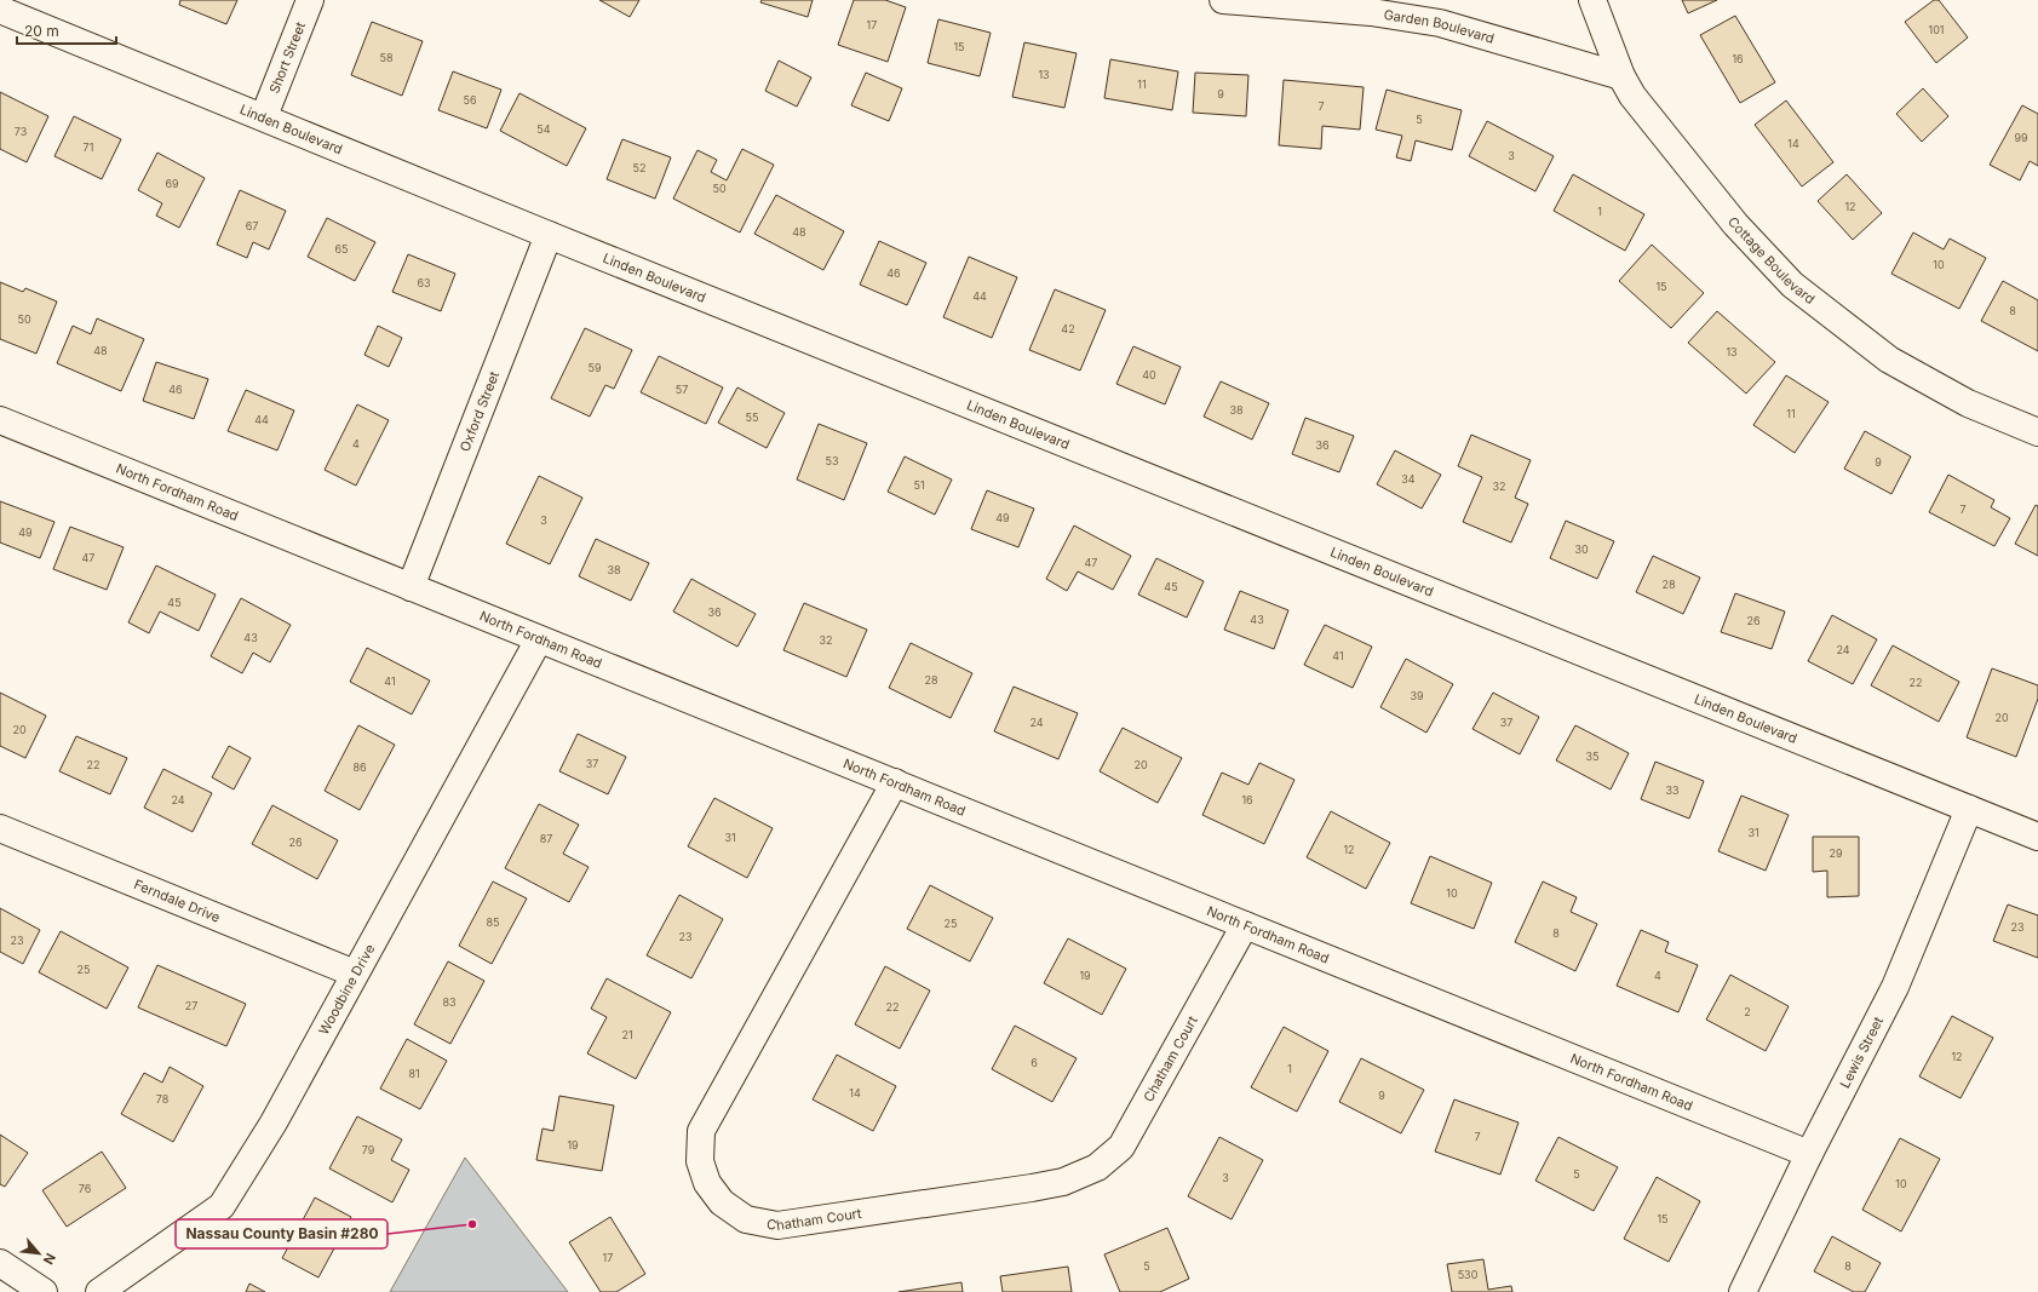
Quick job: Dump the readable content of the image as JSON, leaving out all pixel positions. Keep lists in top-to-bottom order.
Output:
{
  "streets": {
    "street": [
      "Garden Boulevard",
      "Short Street",
      "Linden Boulevard",
      "Cottage Boulevard",
      "Oxford Street",
      "North Fordham Road",
      "Ferndale Drive",
      "Woodbine Drive",
      "Lewis Street",
      "Chatham Court"
    ]
  },
  "crossings": [
    ["Garden Boulevard", "Cottage Boulevard"],
    ["Short Street", "Linden Boulevard"],
    ["Linden Boulevard", "Oxford Street"],
    ["Linden Boulevard", "Lewis Street"],
    ["Oxford Street", "North Fordham Road"],
    ["North Fordham Road", "Woodbine Drive"],
    ["North Fordham Road", "Lewis Street"],
    ["North Fordham Road", "Chatham Court"],
    ["Ferndale Drive", "Woodbine Drive"]
  ],
  "places": ["Nassau County Basin #280"],
  "house_numbers": [
    "17",
    "101",
    "15",
    "58",
    "16",
    "13",
    "11",
    "9",
    "56",
    "7",
    "5",
    "54",
    "73",
    "99",
    "14",
    "71",
    "3",
    "52",
    "69",
    "50",
    "12",
    "1",
    "67",
    "48",
    "65",
    "10",
    "46",
    "63",
    "15",
    "44",
    "8",
    "50",
    "42",
    "48",
    "13",
    "59",
    "40",
    "46",
    "57",
    "38",
    "11",
    "55",
    "44",
    "4",
    "36",
    "53",
    "9",
    "34",
    "51",
    "32",
    "7",
    "49",
    "3",
    "49",
    "30",
    "47",
    "47",
    "38",
    "28",
    "45",
    "45",
    "36",
    "43",
    "26",
    "43",
    "32",
    "24",
    "41",
    "28",
    "41",
    "22",
    "39",
    "20",
    "24",
    "37",
    "20",
    "35",
    "37",
    "22",
    "20",
    "86",
    "33",
    "24",
    "16",
    "31",
    "31",
    "87",
    "26",
    "12",
    "29",
    "10",
    "85",
    "25",
    "23",
    "8",
    "23",
    "23",
    "25",
    "19",
    "4",
    "83",
    "27",
    "22",
    "2",
    "21",
    "12",
    "6",
    "1",
    "81",
    "14",
    "9",
    "78",
    "7",
    "19",
    "79",
    "5",
    "3",
    "10",
    "76",
    "15",
    "17",
    "5",
    "8",
    "530"
  ],
  "scale_bar": "20 m",
  "north": "bottom right"
}
